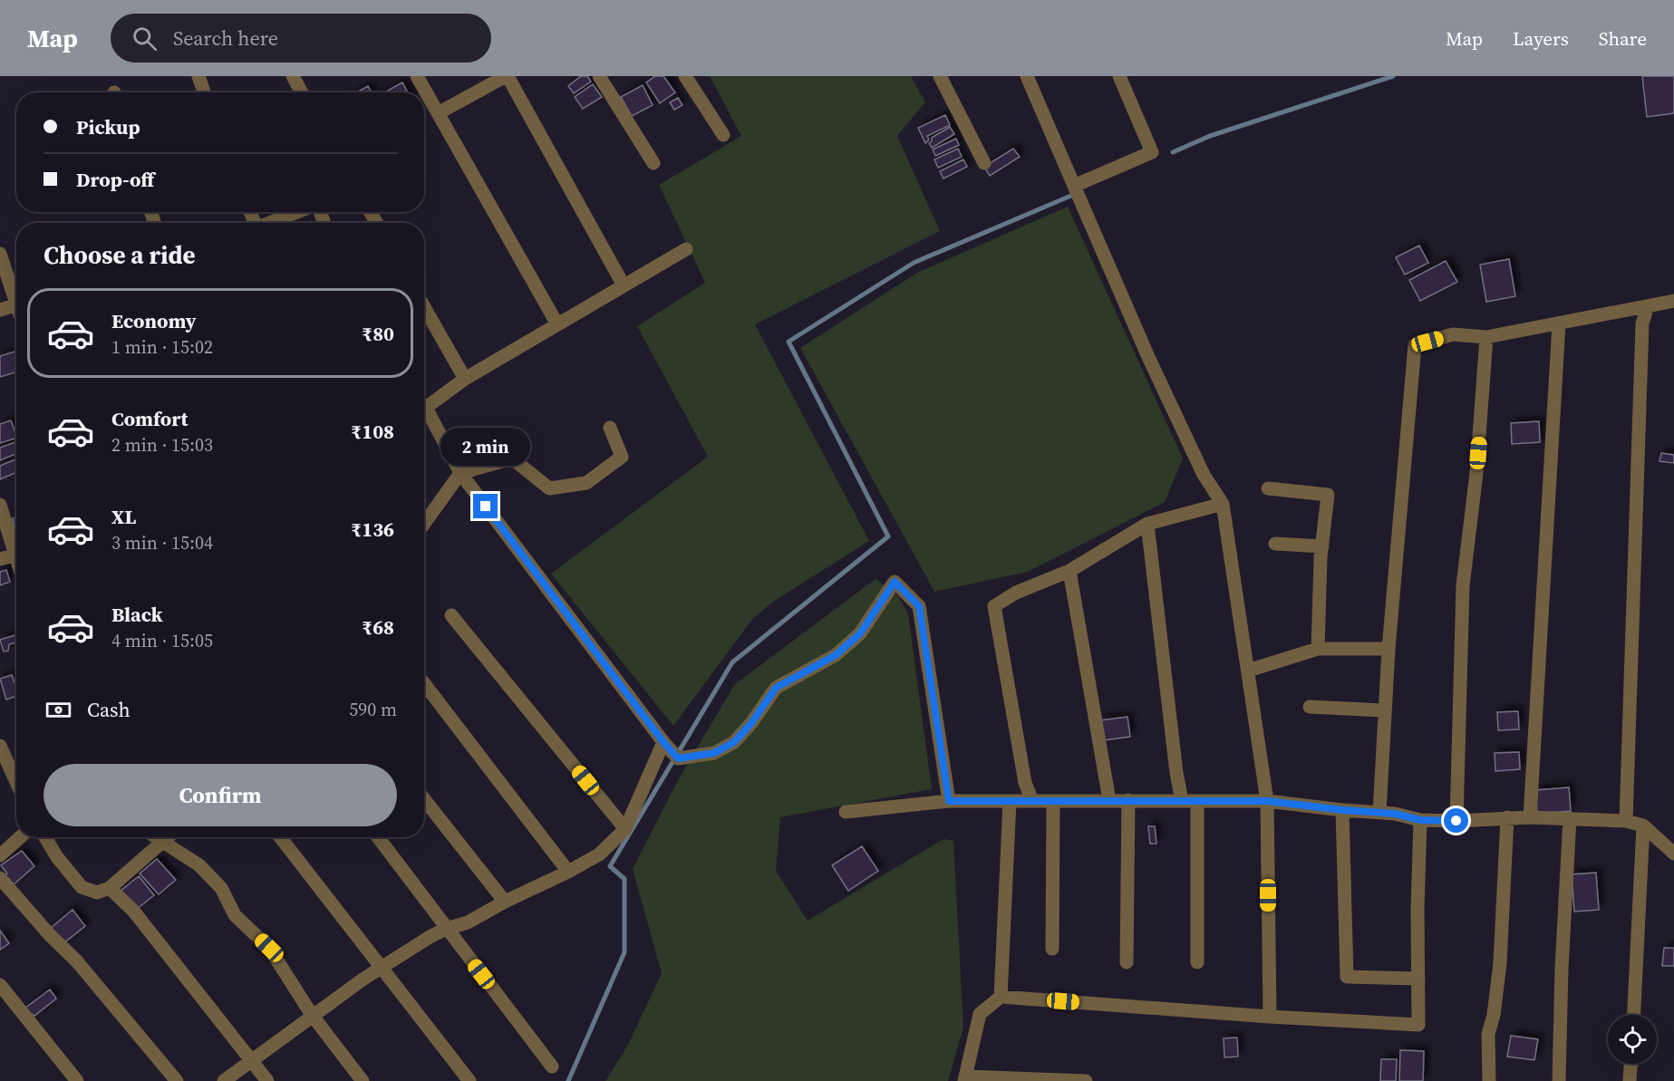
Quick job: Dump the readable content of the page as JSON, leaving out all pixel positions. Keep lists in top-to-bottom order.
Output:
{
  "page": {
    "header": "Map",
    "search": "Search here",
    "nav": ["Map", "Layers", "Share"],
    "banner": ["Pickup", "Drop-off"],
    "heading": "Choose a ride",
    "list": [
      {
        "name": "Economy",
        "note": "1 min · 15:02",
        "value": "₹80"
      },
      {
        "name": "Comfort",
        "note": "2 min · 15:03",
        "value": "₹108"
      },
      {
        "name": "XL",
        "note": "3 min · 15:04",
        "value": "₹136"
      },
      {
        "name": "Black",
        "note": "4 min · 15:05",
        "value": "₹68"
      }
    ],
    "bubble": "2 min",
    "pay": ["Cash", "590 m"],
    "buttons": "Confirm"
  }
}
